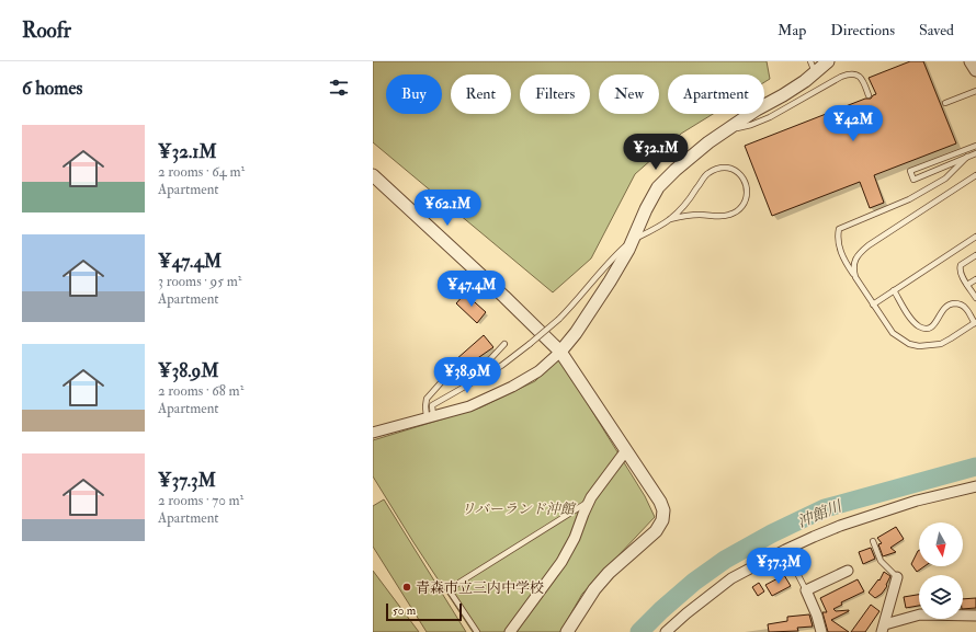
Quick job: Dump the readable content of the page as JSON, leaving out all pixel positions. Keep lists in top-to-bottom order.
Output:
{
  "water": ["沖館川"],
  "parks": ["リバーランド沖館"],
  "places": ["青森市立三内中学校"],
  "scale_bar": "50 m",
  "north": "bottom",
  "page": {
    "header": "Roofr",
    "nav": ["Map", "Directions", "Saved"],
    "heading": "6 homes",
    "chip": [
      "Buy",
      "Rent",
      "Filters",
      "New",
      "Apartment"
    ],
    "price": [
      "¥42M",
      "¥32.1M",
      "¥62.1M",
      "¥47.4M",
      "¥38.9M",
      "¥37.3M"
    ],
    "list": [
      {
        "name": "¥32.1M",
        "note": "2 rooms · 64 m² · Apartment"
      },
      {
        "name": "¥47.4M",
        "note": "3 rooms · 95 m² · Apartment"
      },
      {
        "name": "¥38.9M",
        "note": "2 rooms · 68 m² · Apartment"
      },
      {
        "name": "¥37.3M",
        "note": "2 rooms · 70 m² · Apartment"
      }
    ],
    "scale": "50 m"
  }
}
